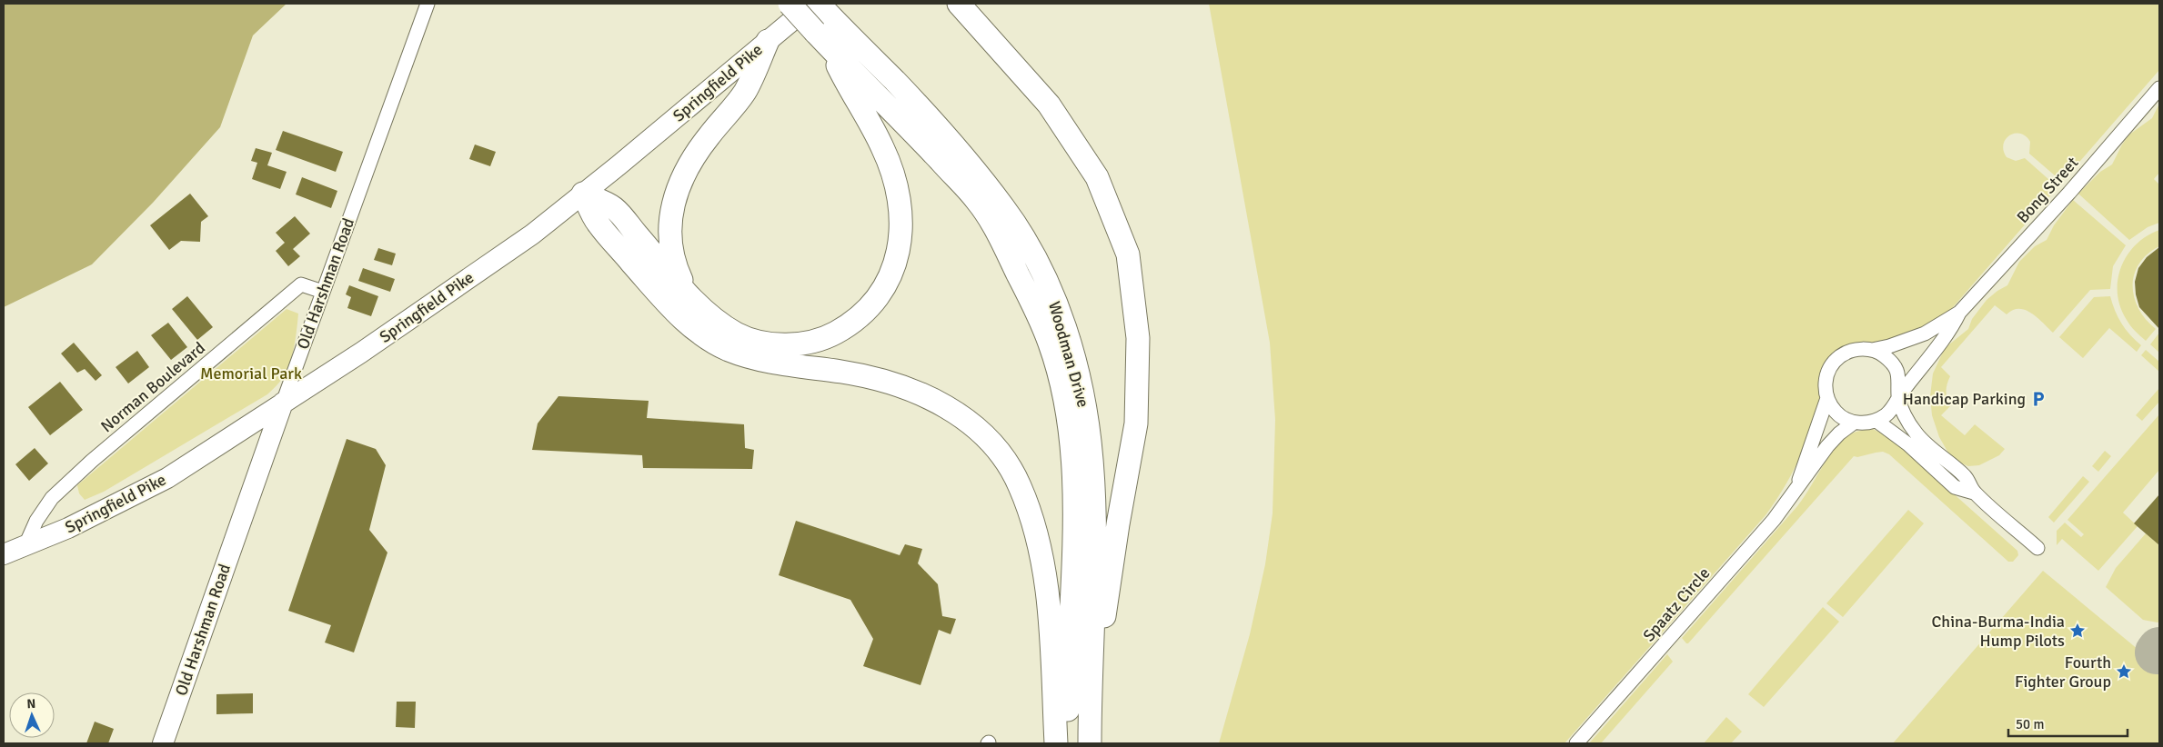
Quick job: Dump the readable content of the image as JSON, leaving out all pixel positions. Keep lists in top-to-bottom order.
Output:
{
  "streets": {
    "main road": ["Springfield Pike", "Old Harshman Road", "Woodman Drive"],
    "street": ["Bong Street", "Norman Boulevard", "Spaatz Circle"]
  },
  "crossings": [
    ["Springfield Pike", "Old Harshman Road"],
    ["Springfield Pike", "Norman Boulevard"],
    ["Old Harshman Road", "Norman Boulevard"]
  ],
  "parks": ["Memorial Park"],
  "places": {
    "parking": ["Handicap Parking"],
    "place": ["China-Burma-India Hump Pilots", "Fourth Fighter Group"]
  },
  "scale_bar": "50 m",
  "north": "top"
}
